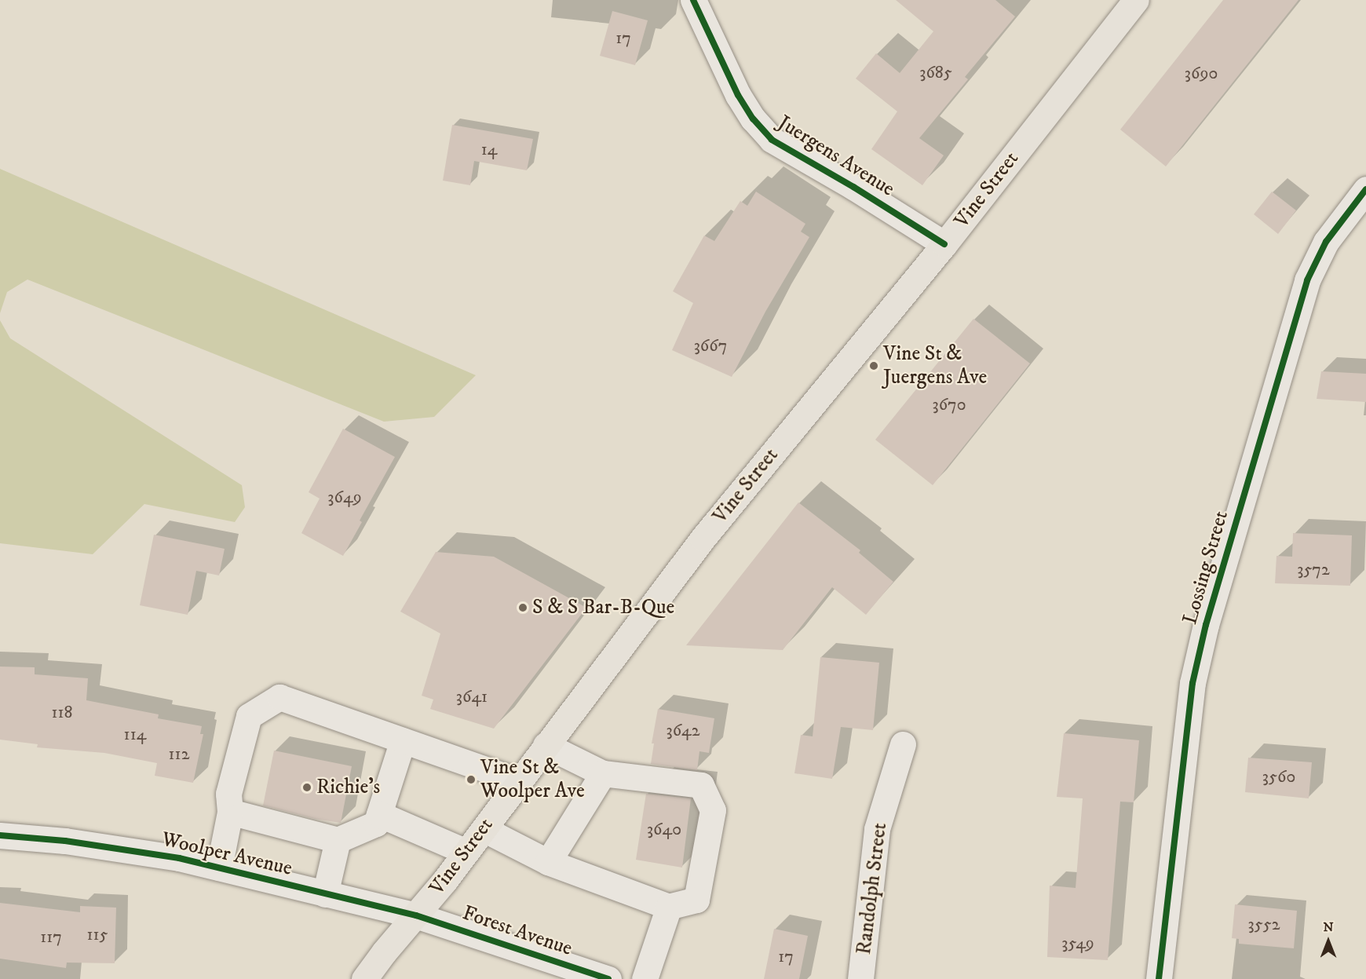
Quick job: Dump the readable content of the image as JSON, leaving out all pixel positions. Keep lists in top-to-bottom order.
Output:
{
  "streets": {
    "main road": ["Vine Street"],
    "street": [
      "Juergens Avenue",
      "Lossing Street",
      "Woolper Avenue",
      "Randolph Street",
      "Forest Avenue"
    ]
  },
  "crossings": [
    ["Juergens Avenue", "Vine Street"],
    ["Vine Street", "Woolper Avenue"],
    ["Vine Street", "Forest Avenue"],
    ["Woolper Avenue", "Forest Avenue"]
  ],
  "places": [
    "Vine St & Juergens Ave",
    "S & S Bar-B-Que",
    "Vine St & Woolper Ave",
    "Richie’s"
  ],
  "house_numbers": [
    "17",
    "3685",
    "3690",
    "14",
    "3667",
    "3670",
    "3649",
    "3572",
    "3641",
    "118",
    "3642",
    "114",
    "112",
    "3560",
    "3640",
    "3552",
    "115",
    "117",
    "3549",
    "17"
  ],
  "north": "top"
}
